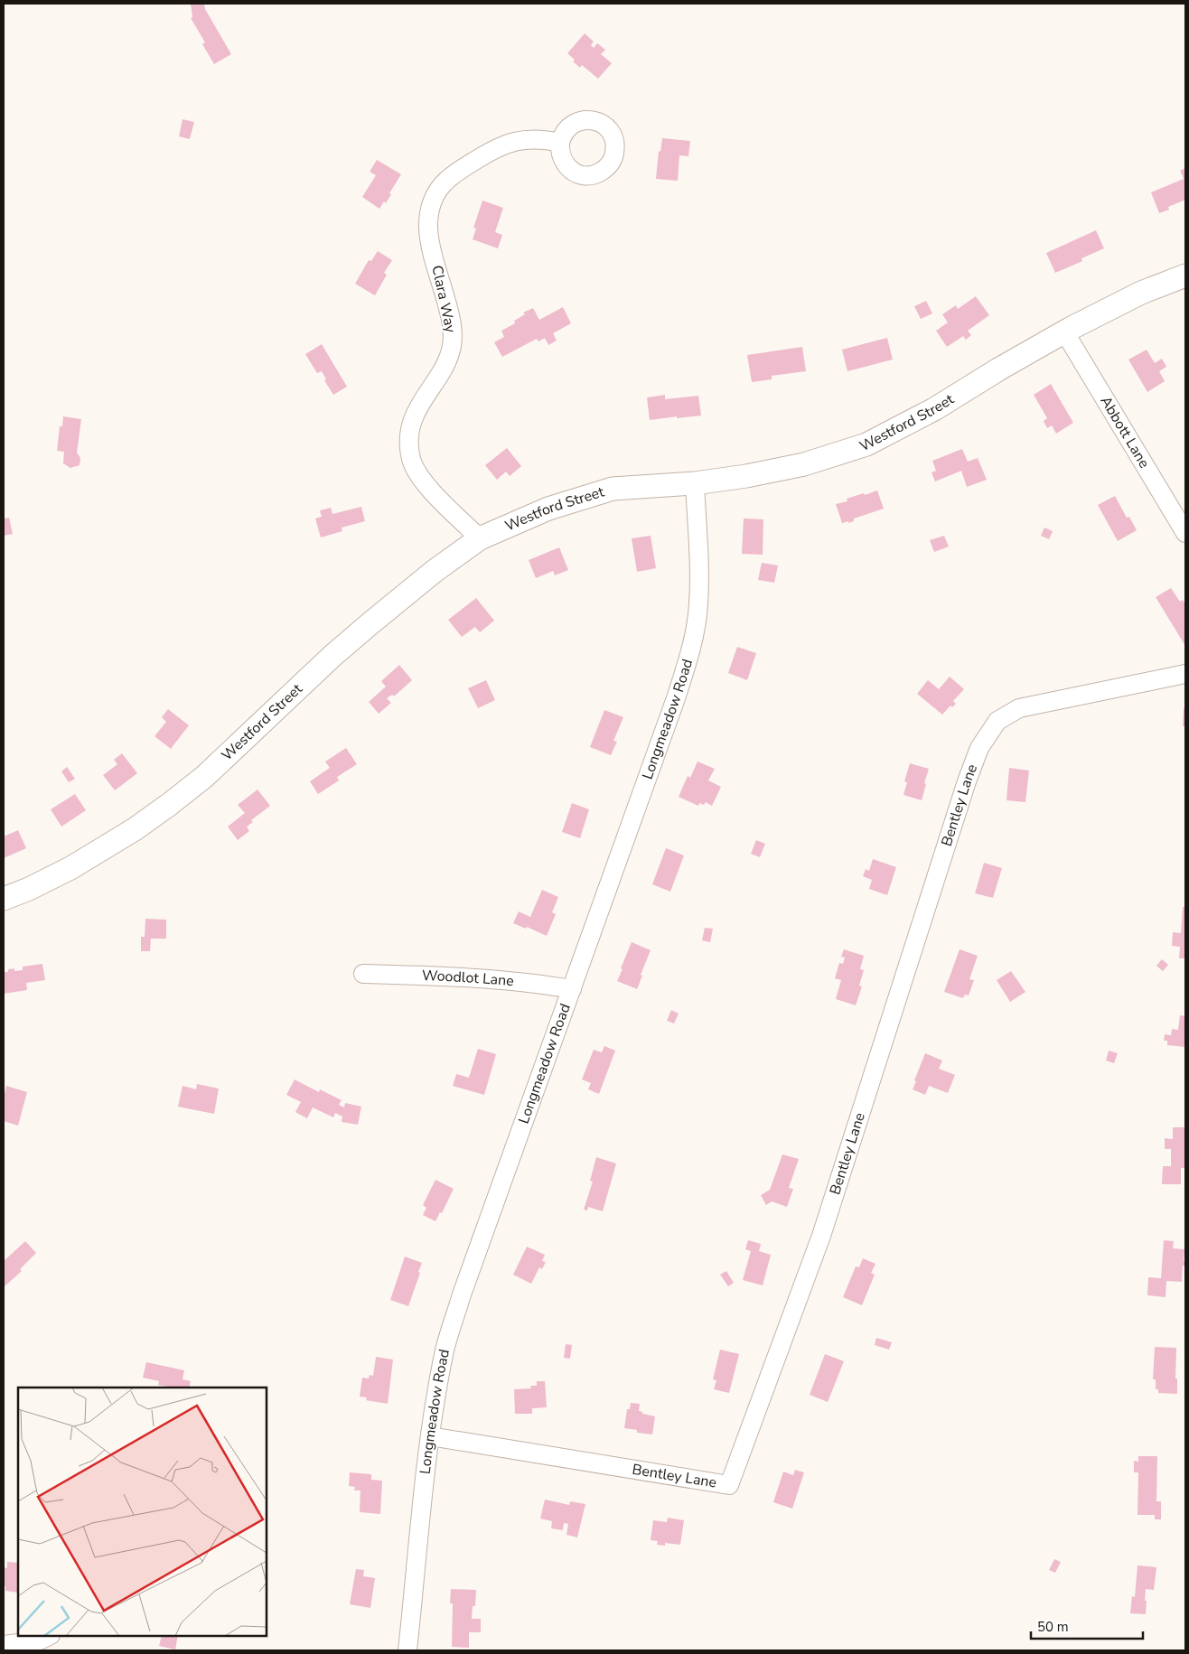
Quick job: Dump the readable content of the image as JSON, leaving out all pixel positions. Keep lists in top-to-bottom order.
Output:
{
  "streets": {
    "main road": ["Westford Street"],
    "street": [
      "Clara Way",
      "Abbott Lane",
      "Longmeadow Road",
      "Bentley Lane",
      "Woodlot Lane"
    ]
  },
  "crossings": [
    ["Clara Way", "Westford Street"],
    ["Westford Street", "Abbott Lane"],
    ["Westford Street", "Longmeadow Road"],
    ["Longmeadow Road", "Bentley Lane"],
    ["Longmeadow Road", "Woodlot Lane"]
  ],
  "scale_bar": "50 m"
}
